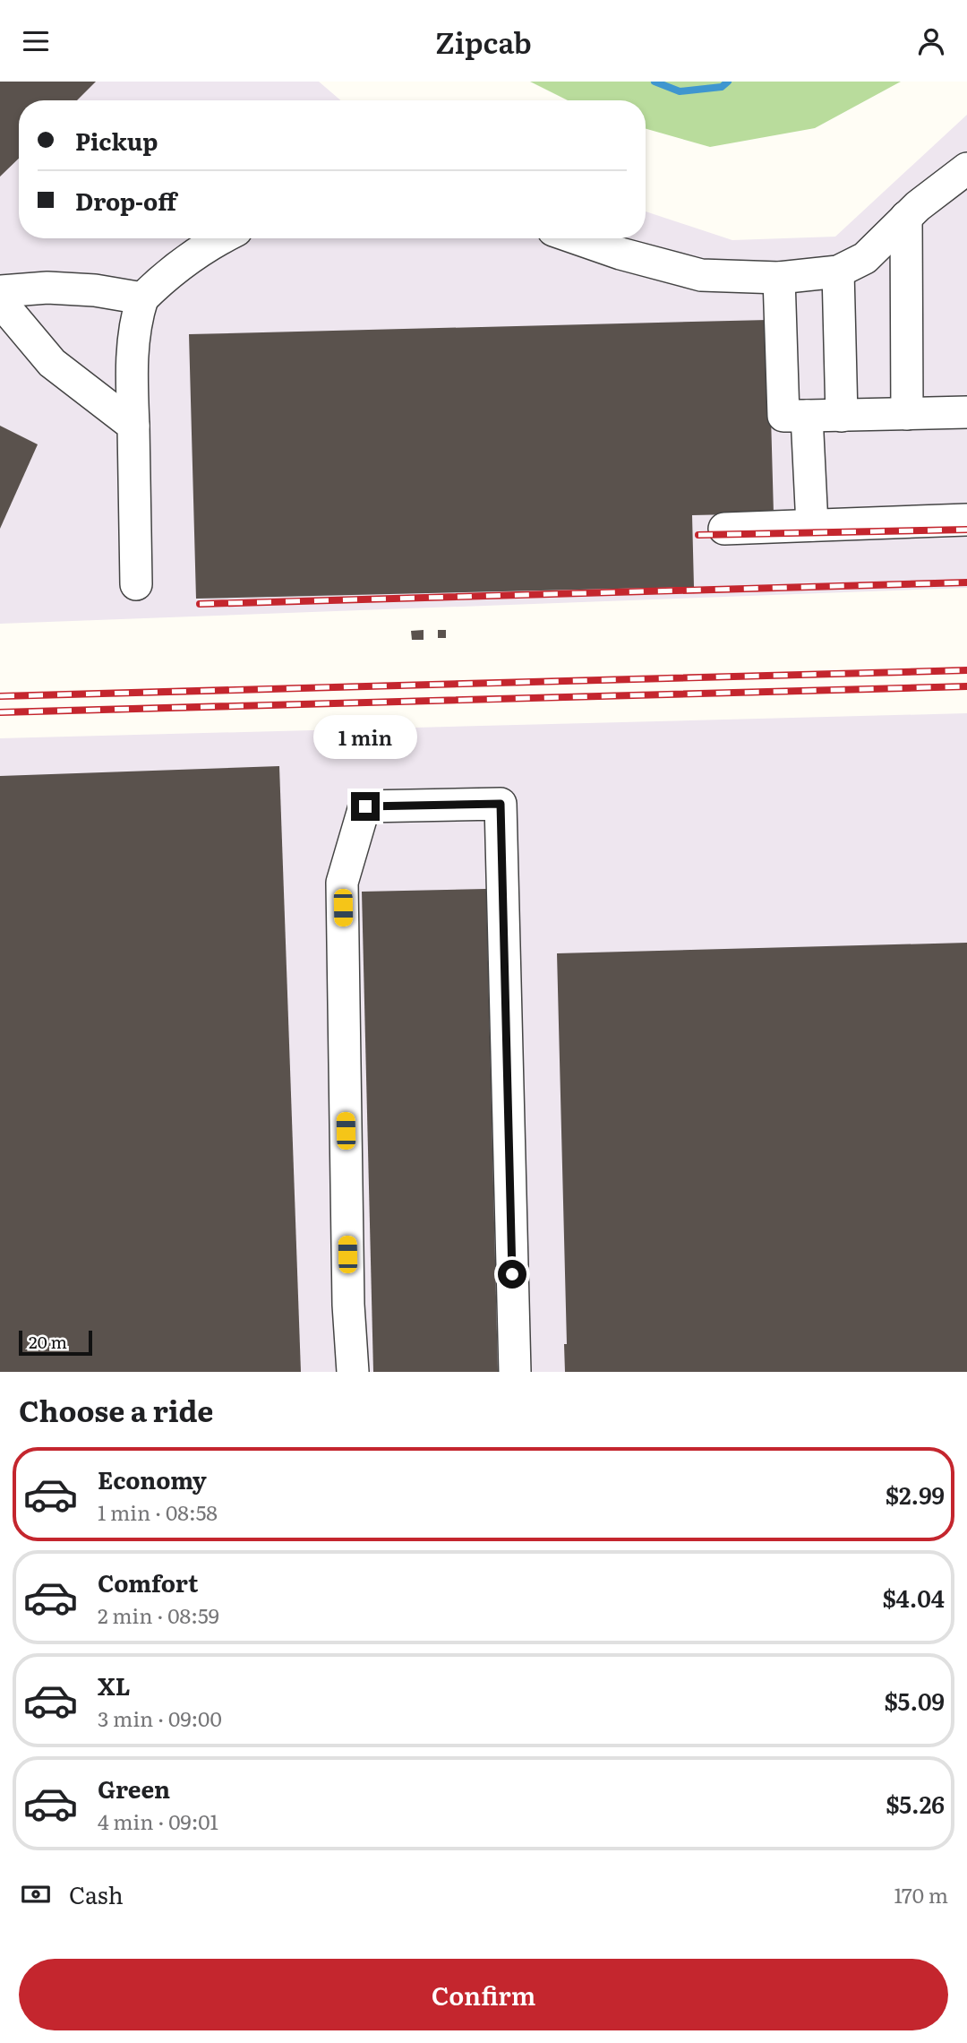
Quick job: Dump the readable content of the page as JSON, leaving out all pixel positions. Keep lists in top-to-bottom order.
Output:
{
  "scale_bar": "20 m",
  "page": {
    "header": "Zipcab",
    "banner": ["Pickup", "Drop-off"],
    "bubble": "1 min",
    "scale": "20 m",
    "heading": "Choose a ride",
    "list": [
      {
        "name": "Economy",
        "note": "1 min · 08:58",
        "value": "$2.99"
      },
      {
        "name": "Comfort",
        "note": "2 min · 08:59",
        "value": "$4.04"
      },
      {
        "name": "XL",
        "note": "3 min · 09:00",
        "value": "$5.09"
      },
      {
        "name": "Green",
        "note": "4 min · 09:01",
        "value": "$5.26"
      }
    ],
    "pay": ["Cash", "170 m"],
    "buttons": "Confirm"
  }
}
